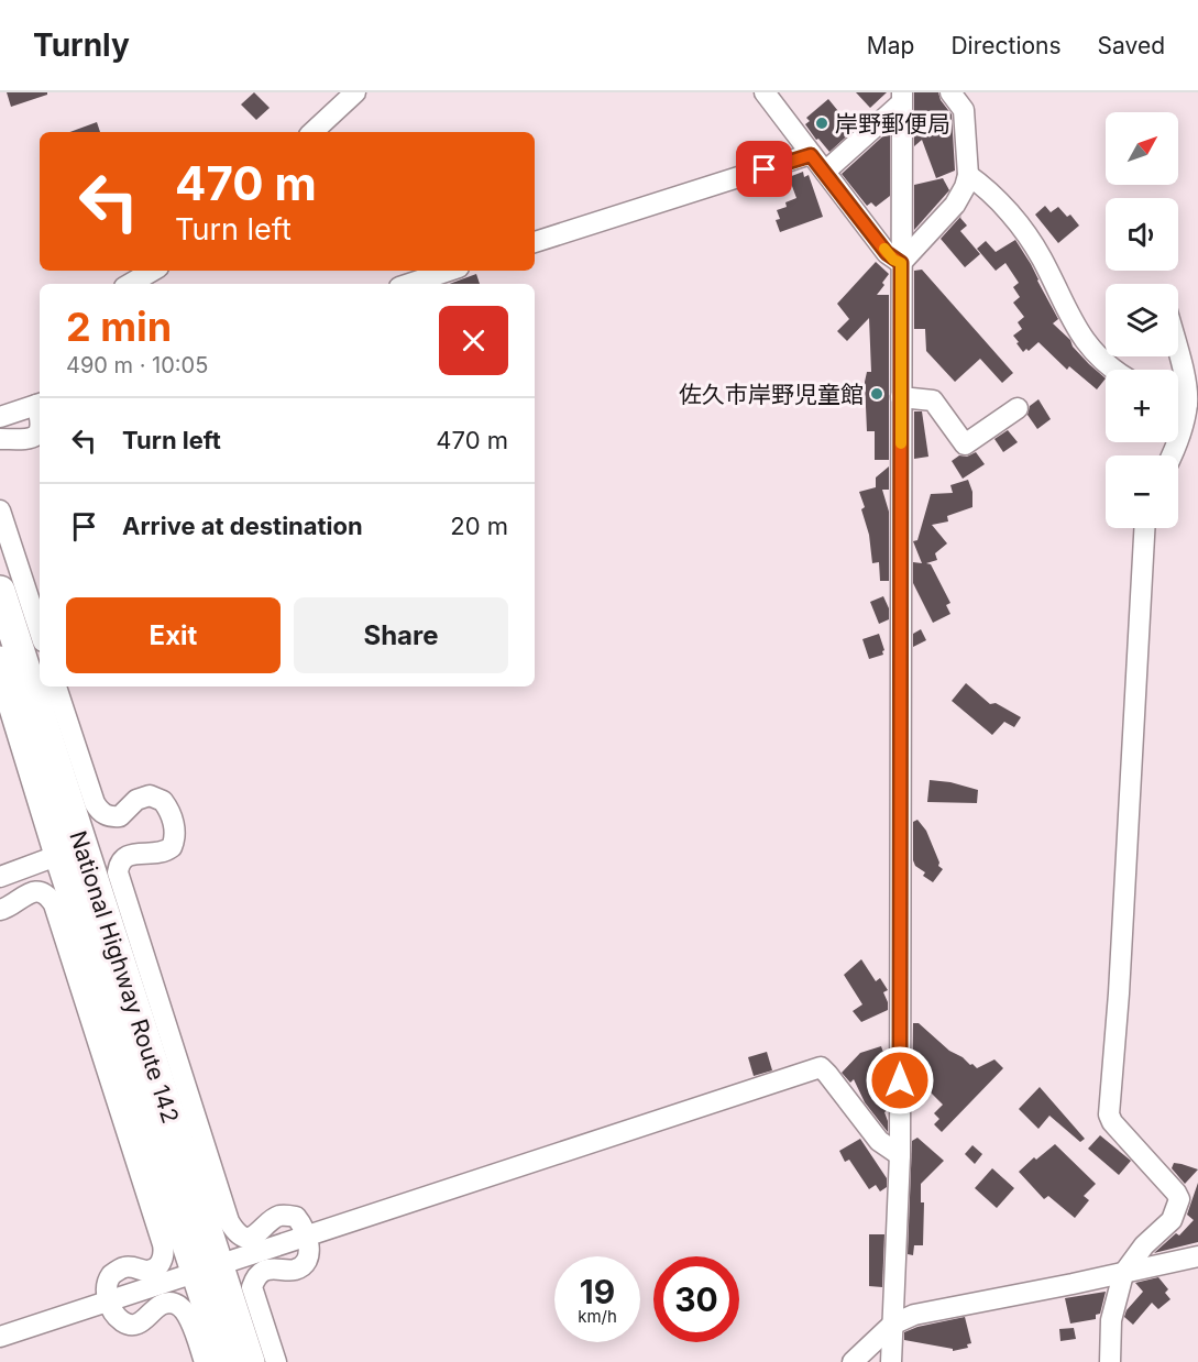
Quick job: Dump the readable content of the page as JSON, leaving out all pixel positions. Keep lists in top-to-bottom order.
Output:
{
  "streets": {
    "highway": ["National Highway Route 142"]
  },
  "places": ["岸野郵便局", "佐久市岸野児童館"],
  "north": "top right",
  "page": {
    "header": "Turnly",
    "nav": ["Map", "Directions", "Saved"],
    "map_buttons": ["+", "−"],
    "turn": ["470 m", "Turn left"],
    "heading": ["2 min", "490 m · 10:05"],
    "list": [
      {
        "name": "Turn left",
        "value": "470 m"
      },
      {
        "name": "Arrive at destination",
        "value": "20 m"
      }
    ],
    "buttons": ["Exit", "Share"],
    "speed": "19 km/h",
    "limit": "30"
  }
}
